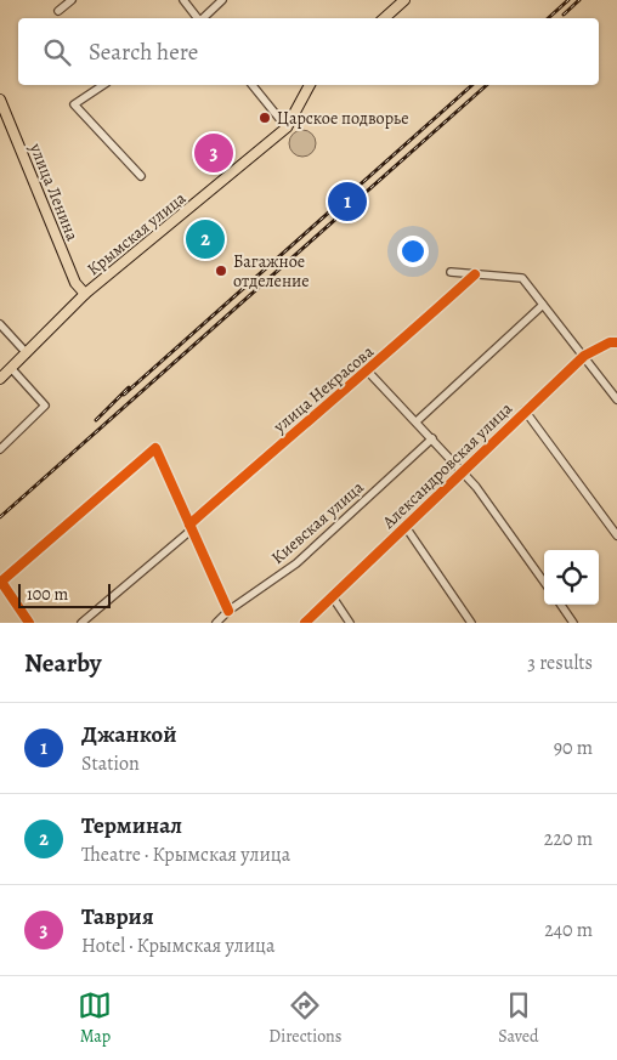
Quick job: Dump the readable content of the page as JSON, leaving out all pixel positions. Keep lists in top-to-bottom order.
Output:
{
  "streets": {
    "main road": ["улица Ленина", "Крымская улица"],
    "street": ["улица Некрасова", "Александровская улица", "Киевская улица"]
  },
  "crossings": [
    ["улица Ленина", "Крымская улица"]
  ],
  "places": ["Царское подворье", "Багажное отделение"],
  "scale_bar": "100 m",
  "page": {
    "search": "Search here",
    "pins": ["3", "1", "2"],
    "scale": "100 m",
    "heading": ["Nearby", "3 results"],
    "list": [
      {
        "mark": "1",
        "name": "Джанкой",
        "note": "Station",
        "value": "90 m"
      },
      {
        "mark": "2",
        "name": "Терминал",
        "note": "Theatre · Крымская улица",
        "value": "220 m"
      },
      {
        "mark": "3",
        "name": "Таврия",
        "note": "Hotel · Крымская улица",
        "value": "240 m"
      }
    ],
    "nav": ["Map", "Directions", "Saved"]
  }
}
